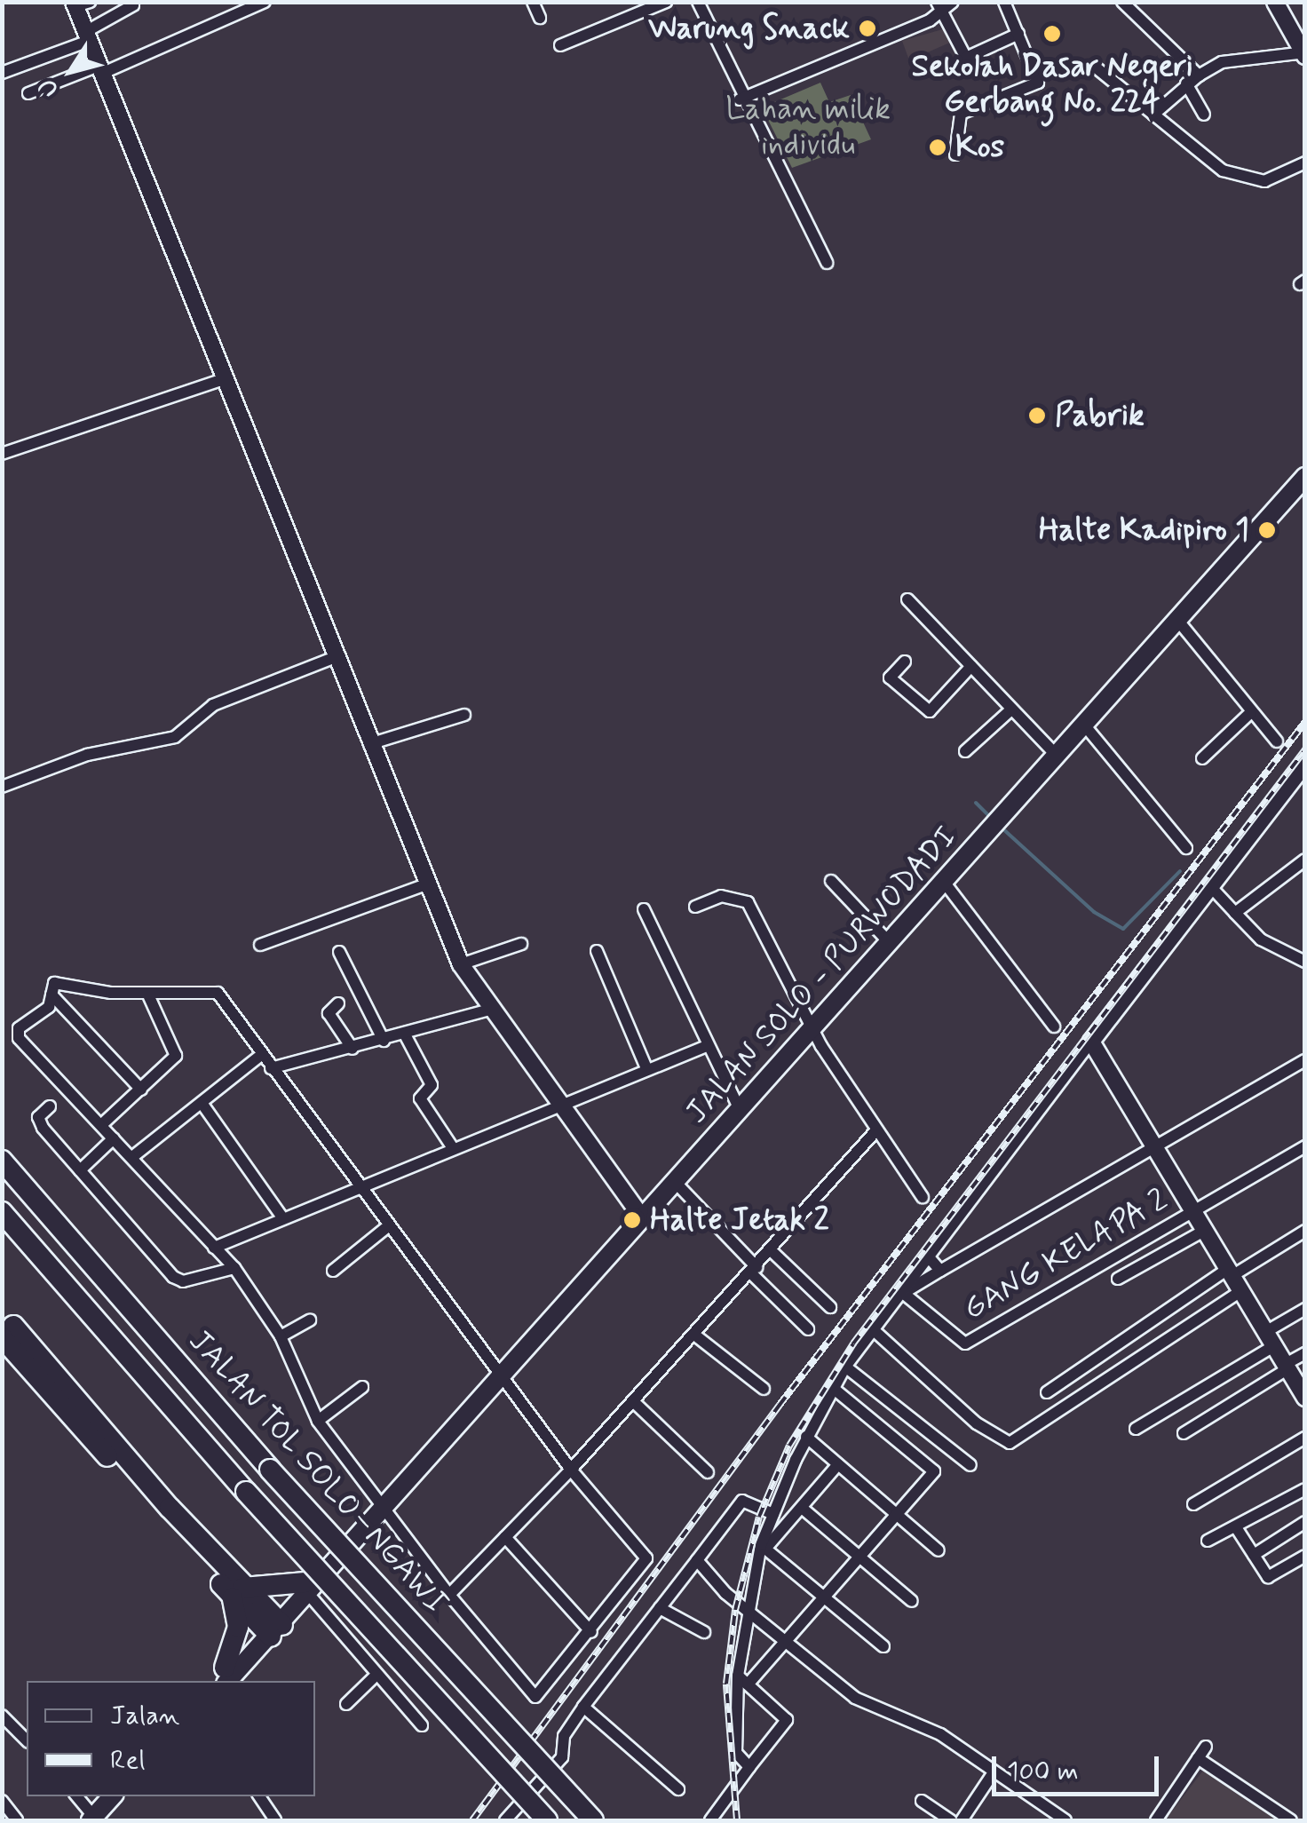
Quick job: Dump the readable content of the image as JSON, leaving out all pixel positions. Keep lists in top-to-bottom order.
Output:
{
  "streets": {
    "highway": ["JALAN TOL SOLO–NGAWI"],
    "main road": ["JALAN SOLO - PURWODADI"],
    "street": ["GANG KELAPA 2"]
  },
  "parks": ["Lahan milik individu"],
  "places": [
    "Warung Snack",
    "Sekolah Dasar Negeri Gerbang No. 224",
    "Kos",
    "Pabrik",
    "Halte Kadipiro 1",
    "Halte Jetak 2"
  ],
  "legend": ["Jalan", "Rel"],
  "scale_bar": "100 m",
  "north": "bottom left"
}
